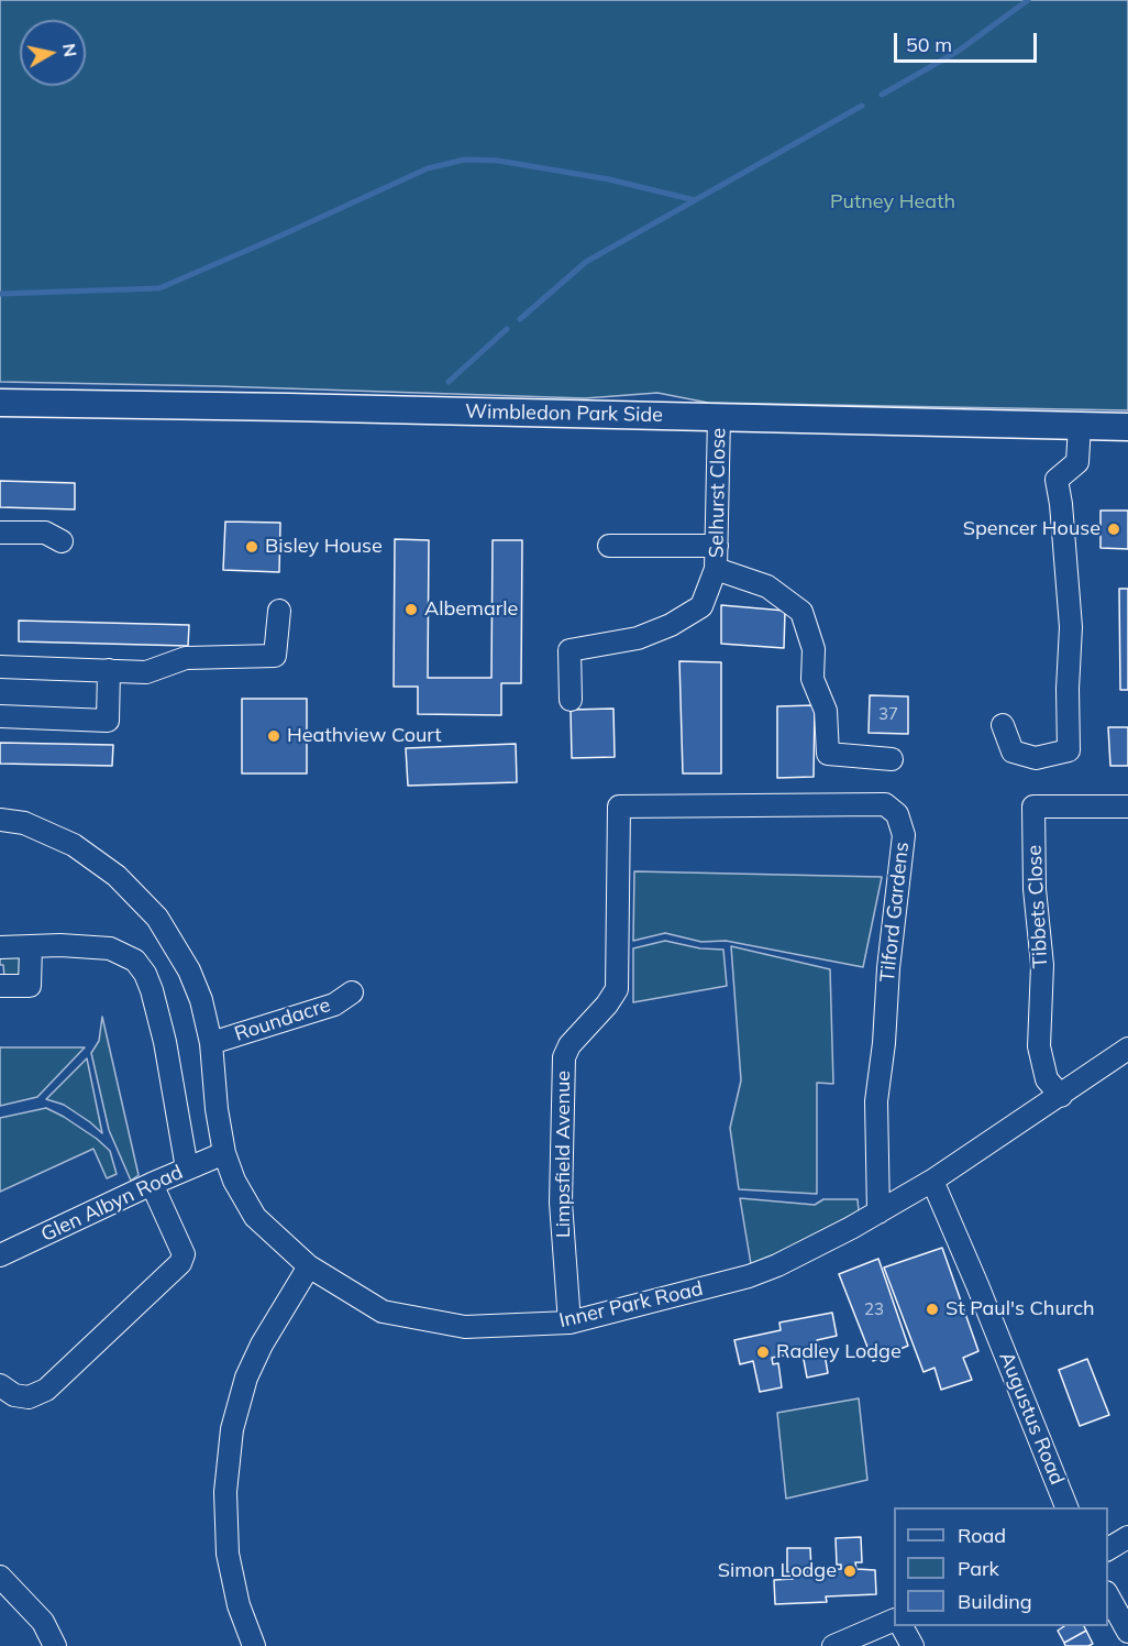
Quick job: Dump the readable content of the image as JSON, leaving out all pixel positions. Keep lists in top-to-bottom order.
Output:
{
  "streets": {
    "main road": ["Wimbledon Park Side"],
    "street": [
      "Selhurst Close",
      "Tibbets Close",
      "Tilford Gardens",
      "Roundacre",
      "Limpsfield Avenue",
      "Glen Albyn Road",
      "Inner Park Road",
      "Augustus Road"
    ]
  },
  "crossings": [
    ["Wimbledon Park Side", "Selhurst Close"],
    ["Tibbets Close", "Inner Park Road"],
    ["Tilford Gardens", "Limpsfield Avenue"],
    ["Tilford Gardens", "Inner Park Road"],
    ["Roundacre", "Inner Park Road"],
    ["Limpsfield Avenue", "Inner Park Road"],
    ["Glen Albyn Road", "Inner Park Road"],
    ["Inner Park Road", "Augustus Road"]
  ],
  "parks": ["Putney Heath"],
  "places": [
    "Spencer House",
    "Bisley House",
    "Albemarle",
    "Heathview Court",
    "St Paul's Church",
    "Radley Lodge",
    "Simon Lodge"
  ],
  "house_numbers": ["37", "23"],
  "legend": ["Road", "Park", "Building"],
  "scale_bar": "50 m",
  "north": "right"
}
